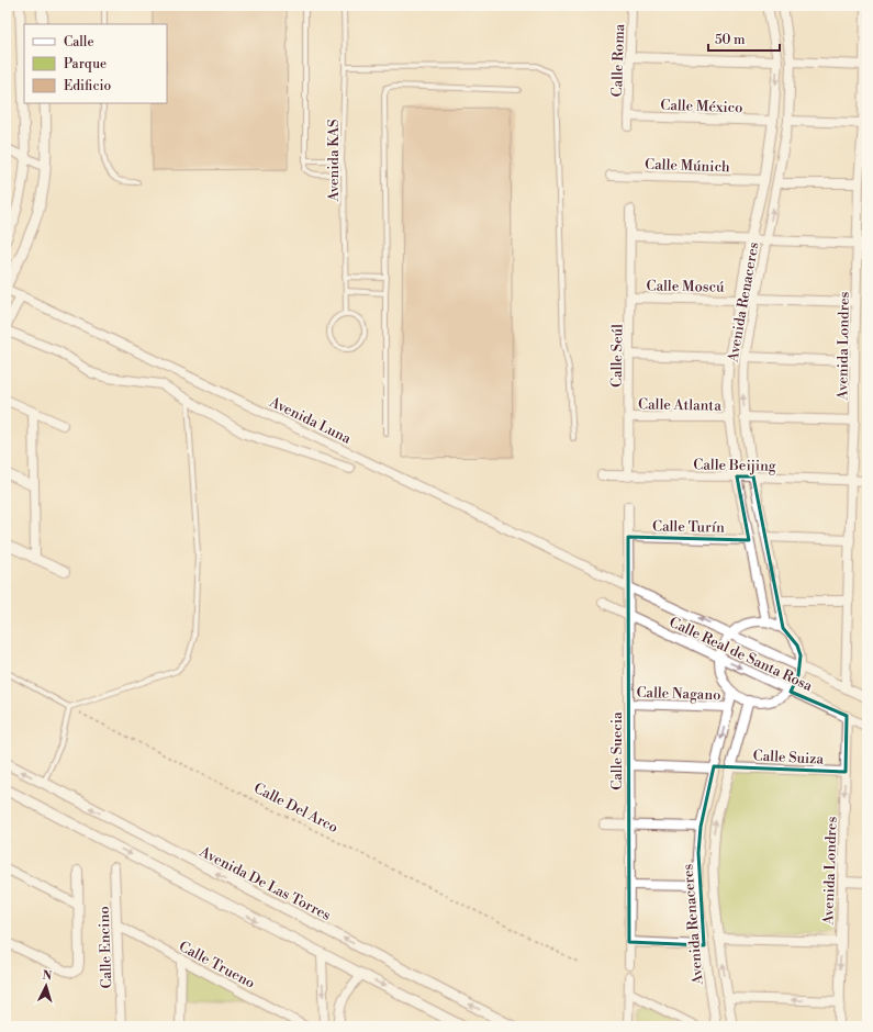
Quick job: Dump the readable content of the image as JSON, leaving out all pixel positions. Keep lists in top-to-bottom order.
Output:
{
  "streets": {
    "street": [
      "Calle Roma",
      "Calle México",
      "Calle Múnich",
      "Calle Moscú",
      "Avenida Renaceres",
      "Avenida Londres",
      "Calle Seúl",
      "Calle Atlanta",
      "Avenida Luna",
      "Calle Beijing",
      "Calle Turín",
      "Calle Real de Santa Rosa",
      "Calle Nagano",
      "Calle Suecia",
      "Calle Suiza",
      "Avenida De Las Torres",
      "Calle Encino",
      "Calle Trueno"
    ],
    "lane": ["Avenida KAS"],
    "path": ["Calle Del Arco"]
  },
  "crossings": [
    ["Calle Roma", "Calle México"],
    ["Calle México", "Avenida Renaceres"],
    ["Calle Múnich", "Avenida Renaceres"],
    ["Calle Moscú", "Avenida Renaceres"],
    ["Calle Moscú", "Calle Seúl"],
    ["Avenida Renaceres", "Calle Atlanta"],
    ["Avenida Renaceres", "Calle Beijing"],
    ["Avenida Renaceres", "Calle Turín"],
    ["Avenida Renaceres", "Calle Nagano"],
    ["Avenida Renaceres", "Calle Suiza"],
    ["Avenida Londres", "Calle Beijing"],
    ["Avenida Londres", "Calle Real de Santa Rosa"],
    ["Avenida Londres", "Calle Suiza"],
    ["Calle Seúl", "Calle Atlanta"],
    ["Calle Seúl", "Calle Beijing"],
    ["Avenida Luna", "Calle Real de Santa Rosa"],
    ["Calle Turín", "Calle Suecia"],
    ["Calle Real de Santa Rosa", "Calle Suecia"],
    ["Calle Nagano", "Calle Suecia"],
    ["Calle Encino", "Calle Trueno"]
  ],
  "legend": ["Calle", "Parque", "Edificio"],
  "scale_bar": "50 m",
  "north": "top"
}
